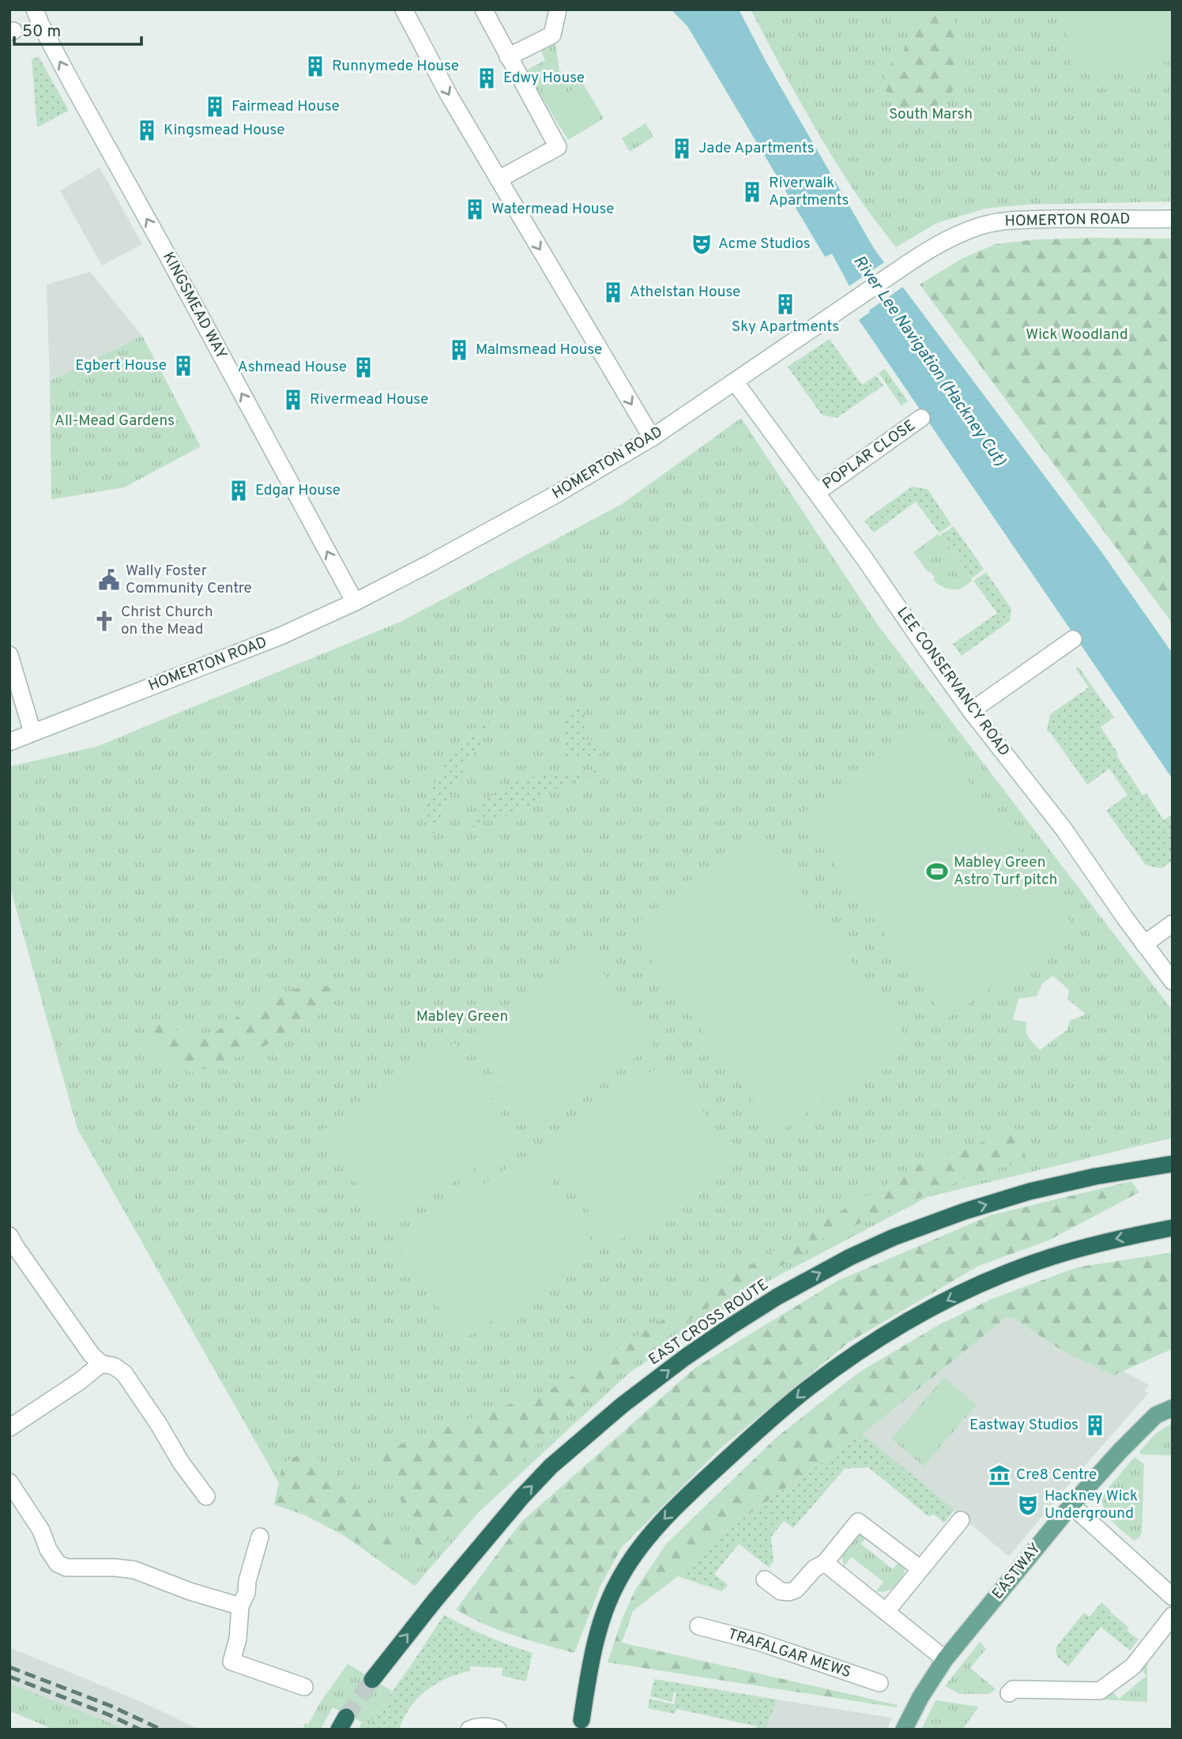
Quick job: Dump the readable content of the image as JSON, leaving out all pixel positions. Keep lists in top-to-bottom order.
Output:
{
  "streets": {
    "highway": ["EAST CROSS ROUTE"],
    "main road": ["EASTWAY"],
    "street": [
      "HOMERTON ROAD",
      "KINGSMEAD WAY",
      "POPLAR CLOSE",
      "LEE CONSERVANCY ROAD",
      "TRAFALGAR MEWS"
    ]
  },
  "crossings": [
    ["HOMERTON ROAD", "KINGSMEAD WAY"],
    ["HOMERTON ROAD", "LEE CONSERVANCY ROAD"],
    ["POPLAR CLOSE", "LEE CONSERVANCY ROAD"]
  ],
  "one_way": ["KINGSMEAD WAY"],
  "water": ["River Lee Navigation (Hackney Cut)"],
  "parks": [
    "South Marsh",
    "Wick Woodland",
    "All-Mead Gardens",
    "Mabley Green"
  ],
  "places": {
    "building": [
      "Runnymede House",
      "Edwy House",
      "Fairmead House",
      "Kingsmead House",
      "Jade Apartments",
      "Riverwalk Apartments",
      "Watermead House",
      "Athelstan House",
      "Sky Apartments",
      "Malmsmead House",
      "Egbert House",
      "Ashmead House",
      "Rivermead House",
      "Edgar House",
      "Eastway Studios"
    ],
    "theatre": ["Acme Studios", "Hackney Wick Underground"],
    "public building": ["Wally Foster Community Centre"],
    "church": ["Christ Church on the Mead"],
    "sports": ["Mabley Green Astro Turf pitch"],
    "museum": ["Cre8 Centre"]
  },
  "scale_bar": "50 m"
}
